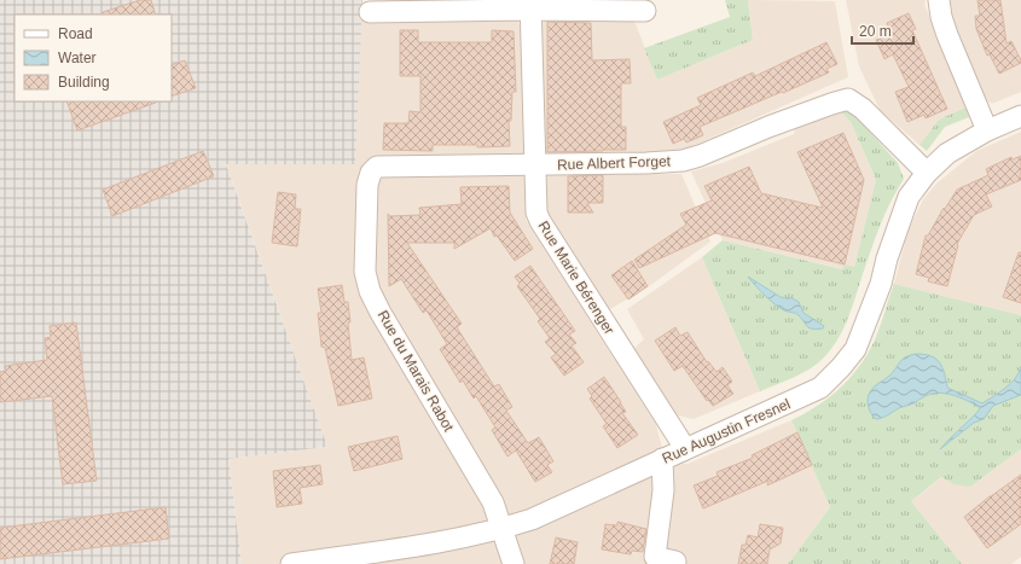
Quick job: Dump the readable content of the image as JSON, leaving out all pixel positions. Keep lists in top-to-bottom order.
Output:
{
  "streets": {
    "street": [
      "Rue Albert Forget",
      "Rue Marie Bérenger",
      "Rue du Marais Rabot",
      "Rue Augustin Fresnel"
    ]
  },
  "crossings": [
    ["Rue Albert Forget", "Rue Marie Bérenger"],
    ["Rue Albert Forget", "Rue du Marais Rabot"],
    ["Rue Albert Forget", "Rue Augustin Fresnel"],
    ["Rue Marie Bérenger", "Rue Augustin Fresnel"],
    ["Rue du Marais Rabot", "Rue Augustin Fresnel"]
  ],
  "legend": ["Road", "Water", "Building"],
  "scale_bar": "20 m"
}
